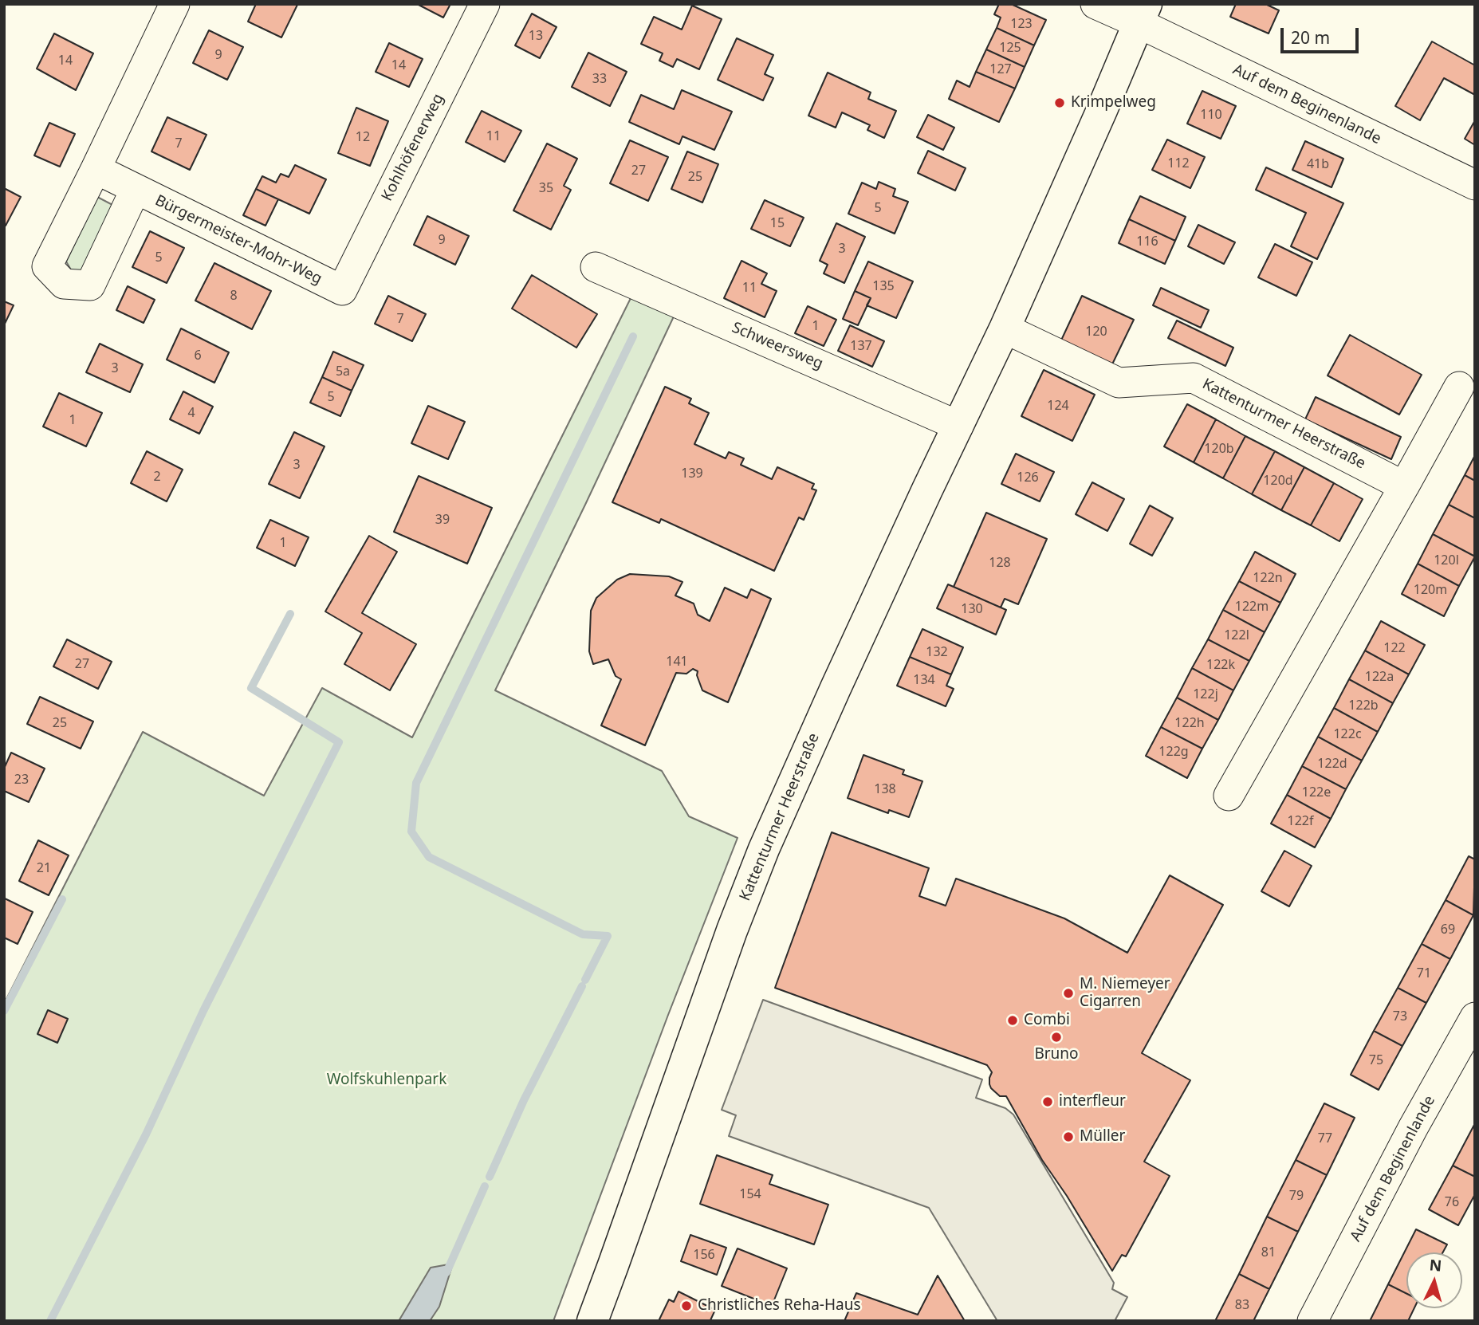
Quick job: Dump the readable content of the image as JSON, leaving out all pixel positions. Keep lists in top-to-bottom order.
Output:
{
  "streets": {
    "main road": ["Kattenturmer Heerstraße"],
    "street": [
      "Auf dem Beginenlande",
      "Kohlhöfenerweg",
      "Bürgermeister-Mohr-Weg",
      "Schweersweg"
    ]
  },
  "crossings": [
    ["Auf dem Beginenlande", "Kattenturmer Heerstraße"],
    ["Kohlhöfenerweg", "Bürgermeister-Mohr-Weg"],
    ["Schweersweg", "Kattenturmer Heerstraße"]
  ],
  "parks": ["Wolfskuhlenpark"],
  "places": [
    "Krimpelweg",
    "M. Niemeyer Cigarren",
    "Combi",
    "Bruno",
    "interfleur",
    "Müller",
    "Christliches Reha-Haus"
  ],
  "house_numbers": [
    "123",
    "13",
    "125",
    "9",
    "14",
    "14",
    "127",
    "33",
    "110",
    "11",
    "12",
    "7",
    "112",
    "41b",
    "27",
    "25",
    "35",
    "5",
    "15",
    "9",
    "116",
    "3",
    "5",
    "135",
    "11",
    "8",
    "7",
    "1",
    "120",
    "137",
    "6",
    "3",
    "5a",
    "5",
    "124",
    "4",
    "1",
    "120b",
    "3",
    "139",
    "2",
    "126",
    "120d",
    "39",
    "1",
    "120l",
    "128",
    "122n",
    "120m",
    "122m",
    "130",
    "122l",
    "122",
    "132",
    "141",
    "27",
    "122k",
    "122a",
    "134",
    "122j",
    "122b",
    "25",
    "122h",
    "122c",
    "122g",
    "122d",
    "23",
    "138",
    "122e",
    "122f",
    "21",
    "69",
    "71",
    "73",
    "75",
    "77",
    "154",
    "79",
    "76",
    "81",
    "156",
    "83"
  ],
  "scale_bar": "20 m",
  "north": "top"
}
